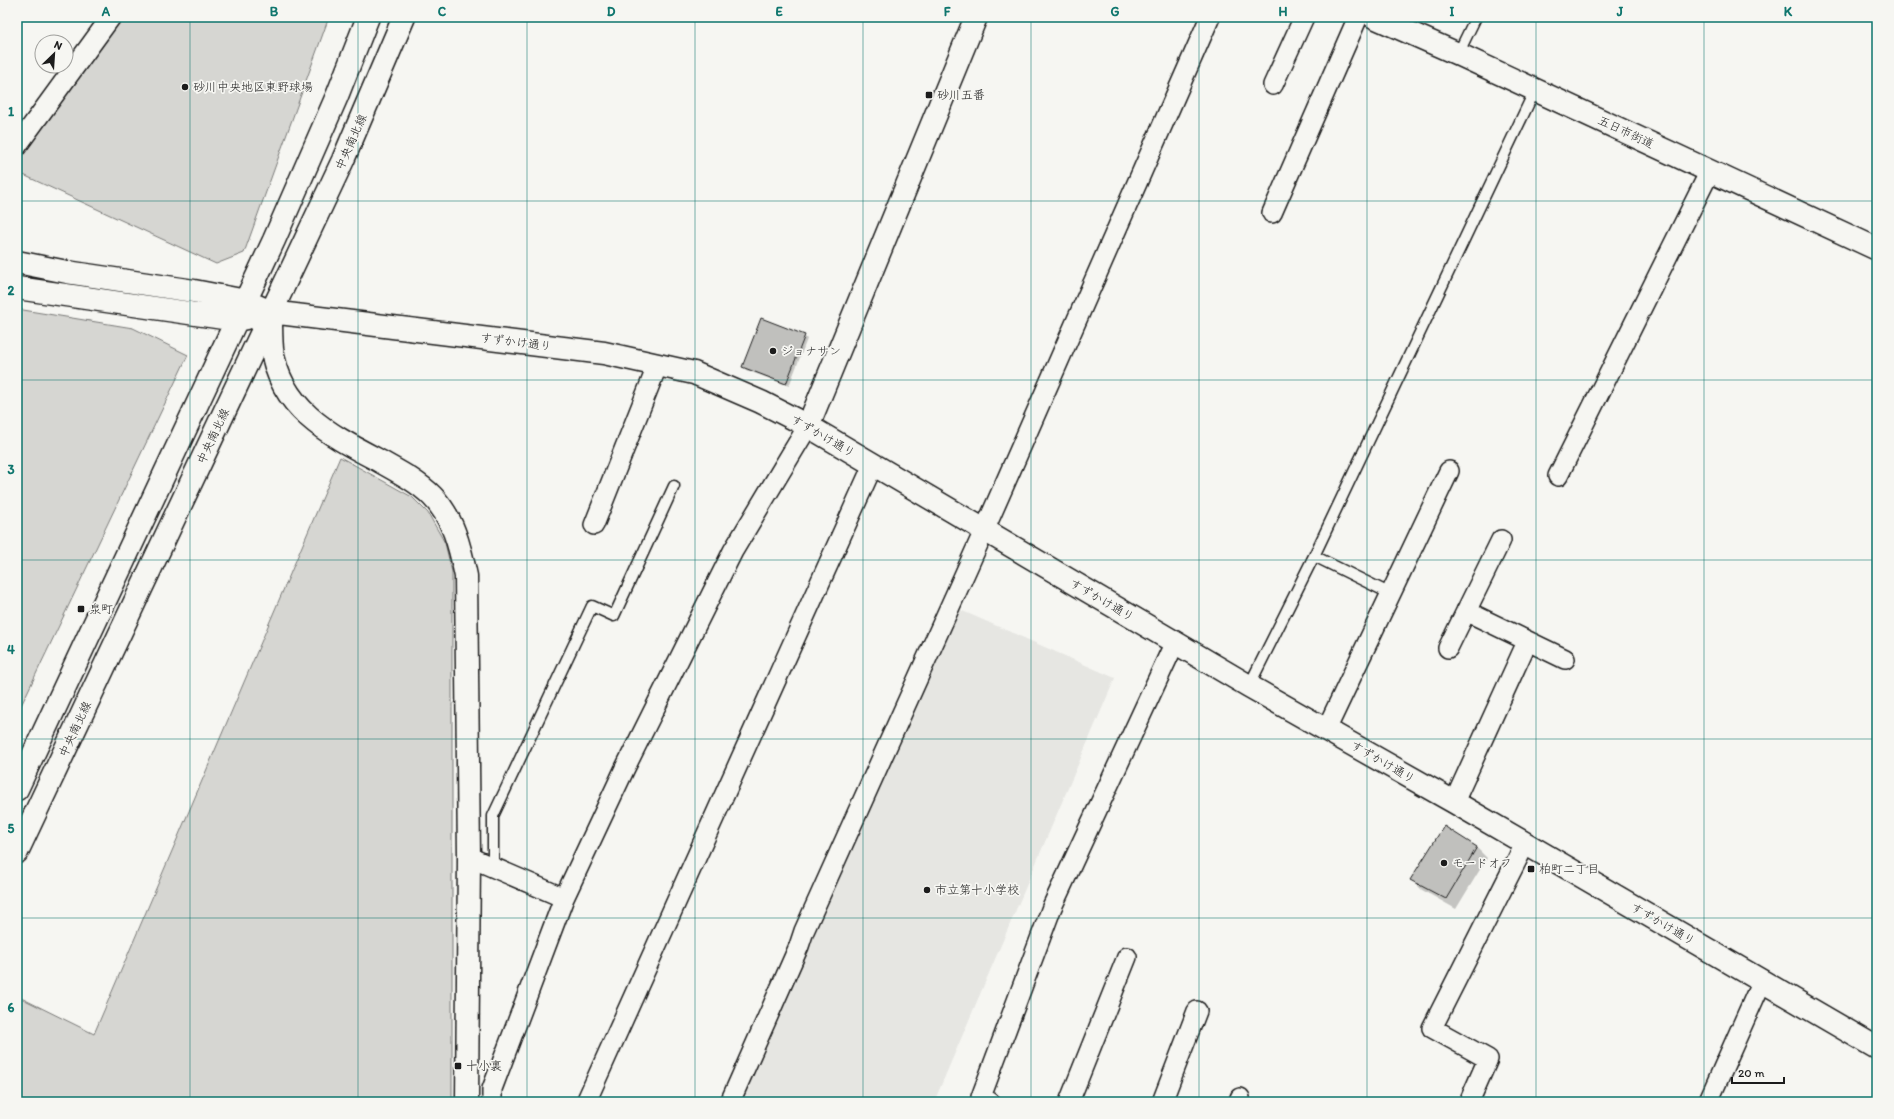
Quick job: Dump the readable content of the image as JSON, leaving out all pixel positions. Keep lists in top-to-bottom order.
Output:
{
  "streets": {
    "street": ["五日市街道", "中央南北線", "すずかけ通り"]
  },
  "crossings": [
    ["中央南北線", "すずかけ通り"]
  ],
  "places": {
    "other": [
      "砂川中央地区東野球場",
      "ジョナサン",
      "モードオフ",
      "市立第十小学校"
    ],
    "transit": [
      "砂川五番",
      "泉町",
      "柏町二丁目",
      "十小裏"
    ]
  },
  "scale_bar": "20 m",
  "north": "top right",
  "grid": {
    "columns": [
      "A",
      "B",
      "C",
      "D",
      "E",
      "F",
      "G",
      "H",
      "I",
      "J",
      "K"
    ],
    "rows": [
      "1",
      "2",
      "3",
      "4",
      "5",
      "6"
    ]
  }
}
